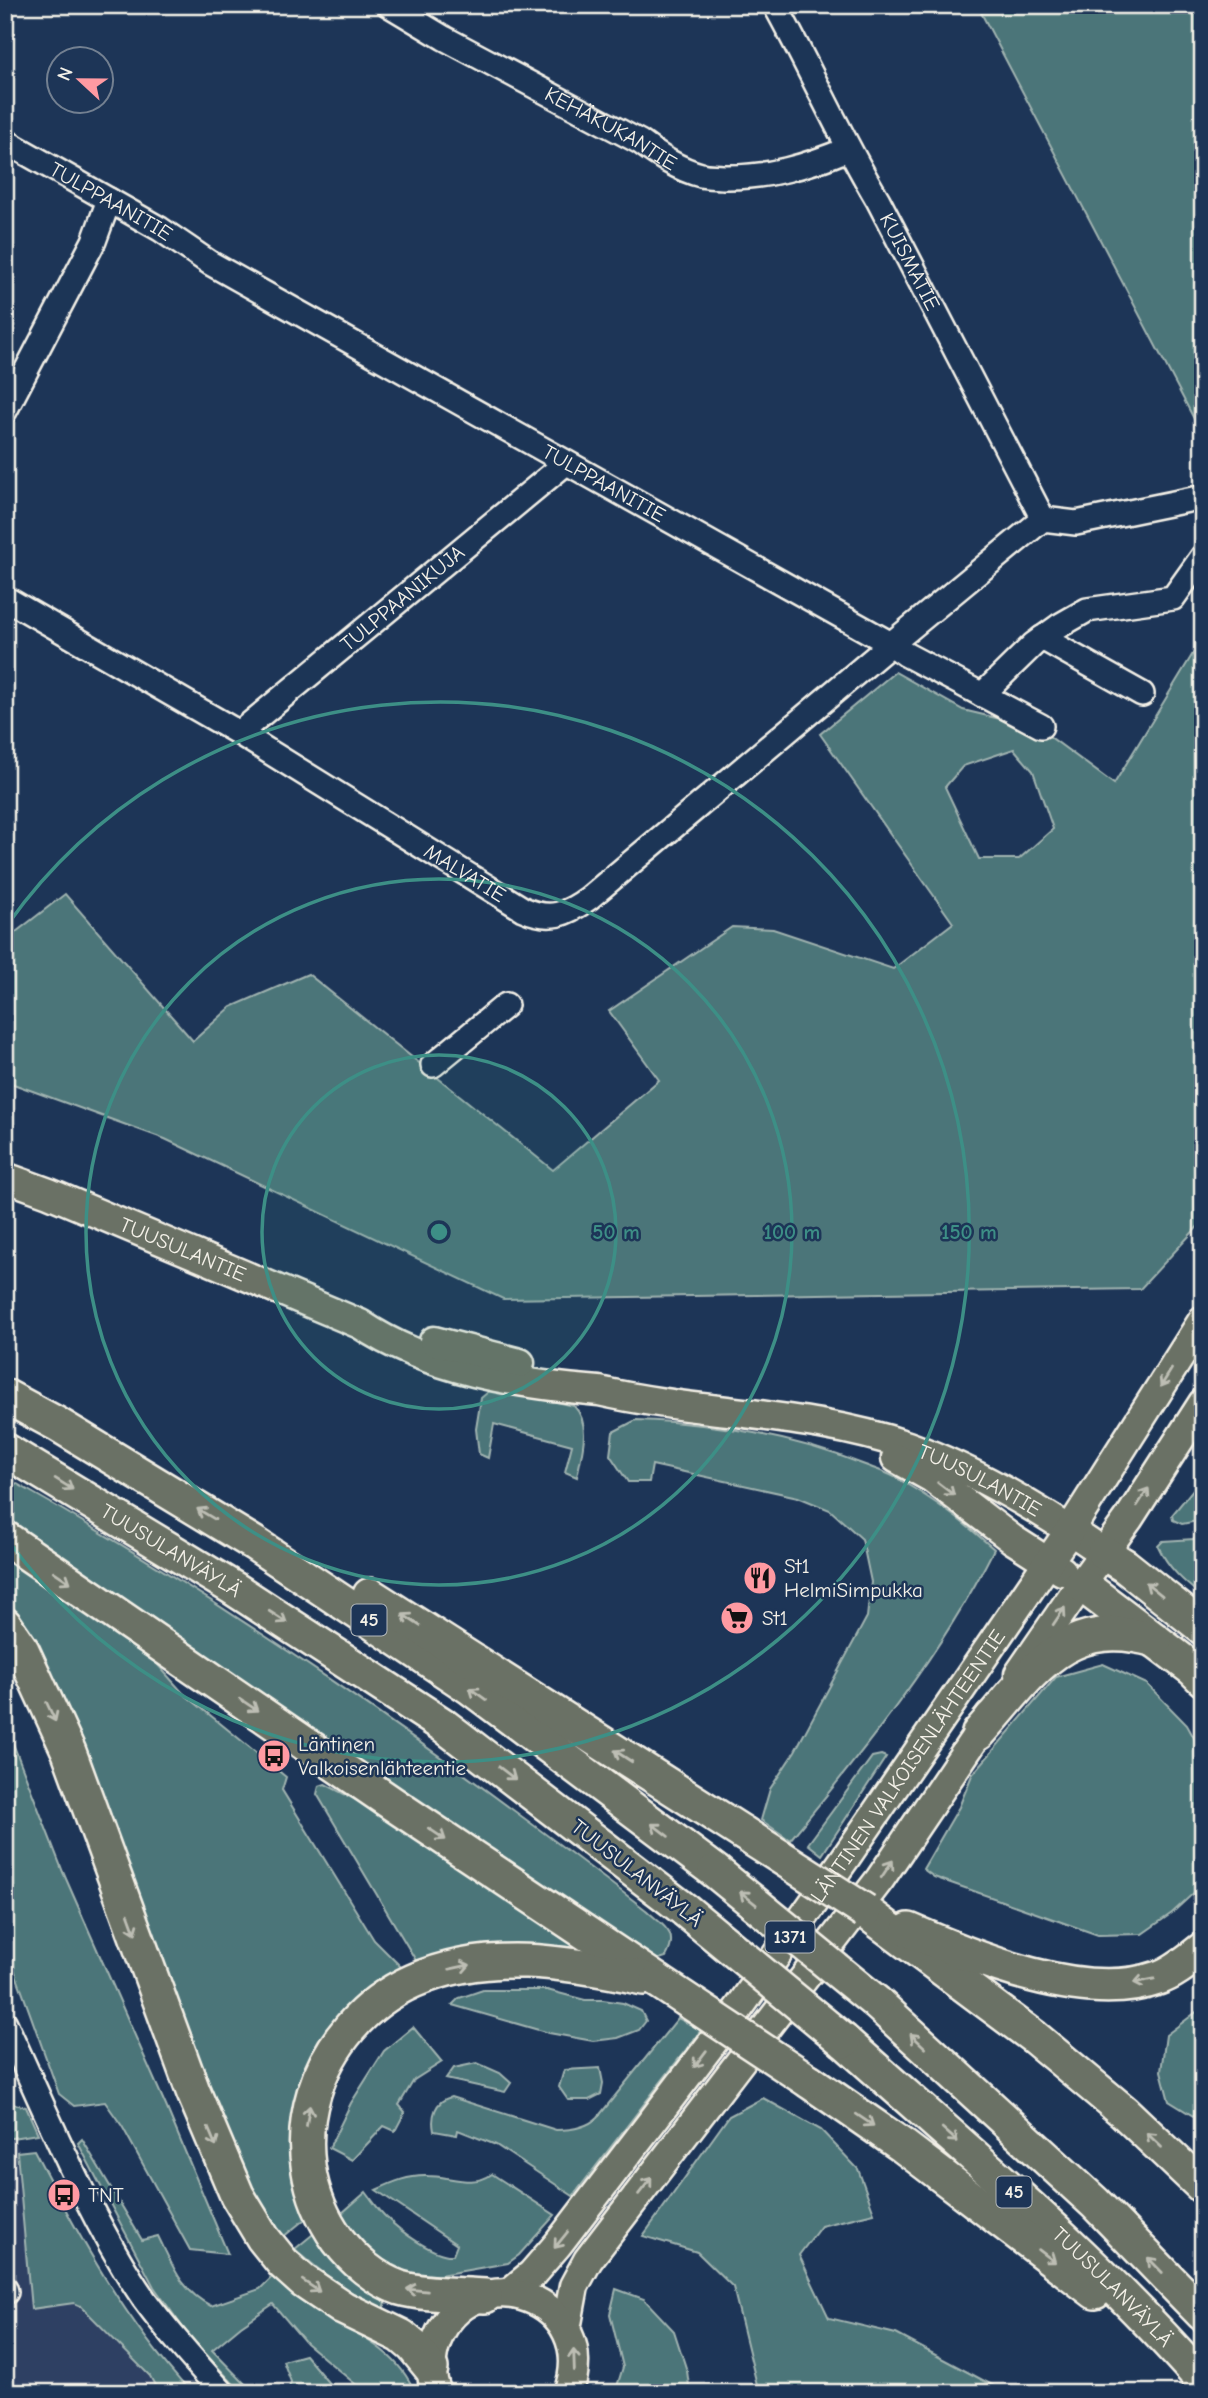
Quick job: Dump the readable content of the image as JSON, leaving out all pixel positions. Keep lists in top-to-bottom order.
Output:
{
  "streets": {
    "highway": ["TUUSULANVÄYLÄ", "45"],
    "main road": ["TUUSULANTIE", "LÄNTINEN VALKOISENLÄHTEENTIE", "1371"],
    "street": [
      "KEHÄKUKANTIE",
      "TULPPAANITIE",
      "KUISMATIE",
      "TULPPAANIKUJA",
      "MALVATIE"
    ]
  },
  "crossings": [
    ["KEHÄKUKANTIE", "KUISMATIE"],
    ["TULPPAANITIE", "TULPPAANIKUJA"],
    ["TULPPAANITIE", "MALVATIE"],
    ["TULPPAANIKUJA", "MALVATIE"],
    ["TUUSULANTIE", "LÄNTINEN VALKOISENLÄHTEENTIE"]
  ],
  "places": {
    "restaurant": ["St1 HelmiSimpukka"],
    "supermarket": ["St1"],
    "bus stop": ["Läntinen Valkoisenlähteentie", "TNT"]
  },
  "north": "left",
  "rings": ["50 m", "100 m", "150 m"]
}
